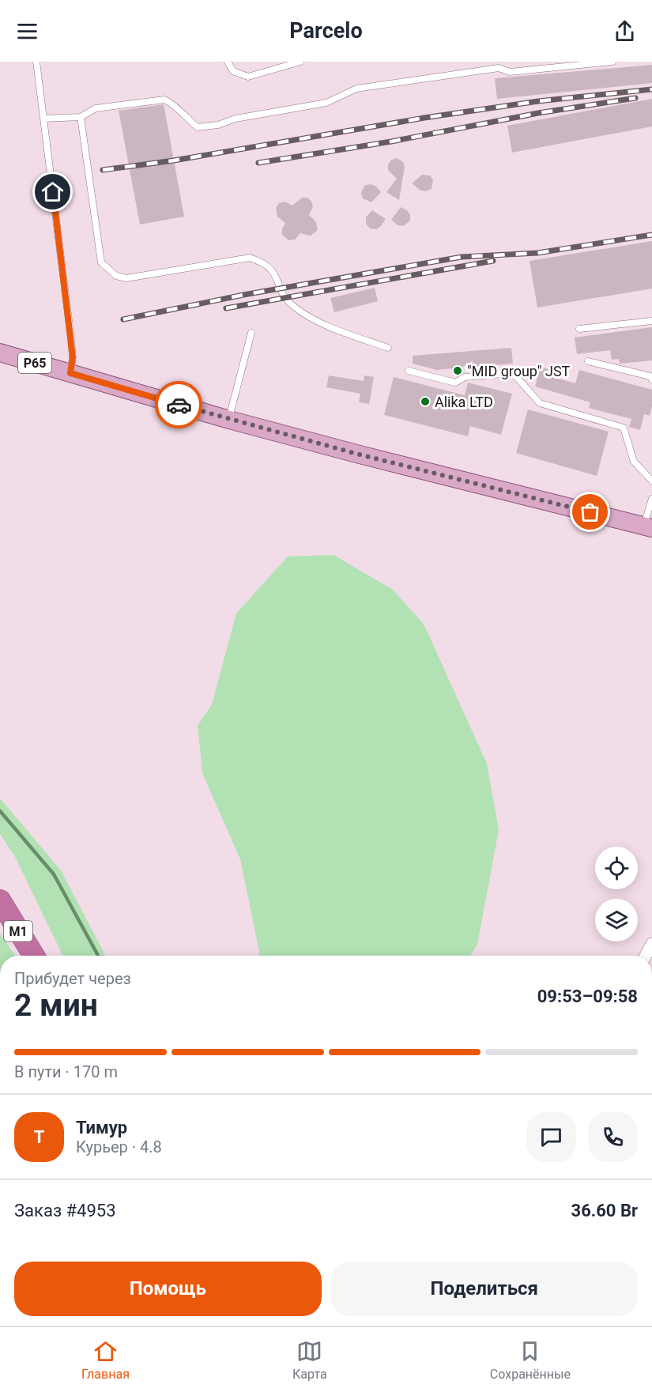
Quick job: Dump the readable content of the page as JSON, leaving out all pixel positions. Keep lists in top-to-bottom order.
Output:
{
  "streets": {
    "highway": ["М1"],
    "main road": ["Р65"]
  },
  "places": ["\"MID group\" JST", "Alika LTD"],
  "page": {
    "header": "Parcelo",
    "heading": ["2 мин", "Прибудет через", "09:53–09:58"],
    "panel": [
      "Тимур",
      "Курьер · 4.8",
      "Заказ #4953",
      "36.60 Br"
    ],
    "bar": "В пути · 170 m",
    "round": "Т",
    "buttons": ["Помощь", "Поделиться"],
    "tabs": ["Главная", "Карта", "Сохранённые"]
  }
}
